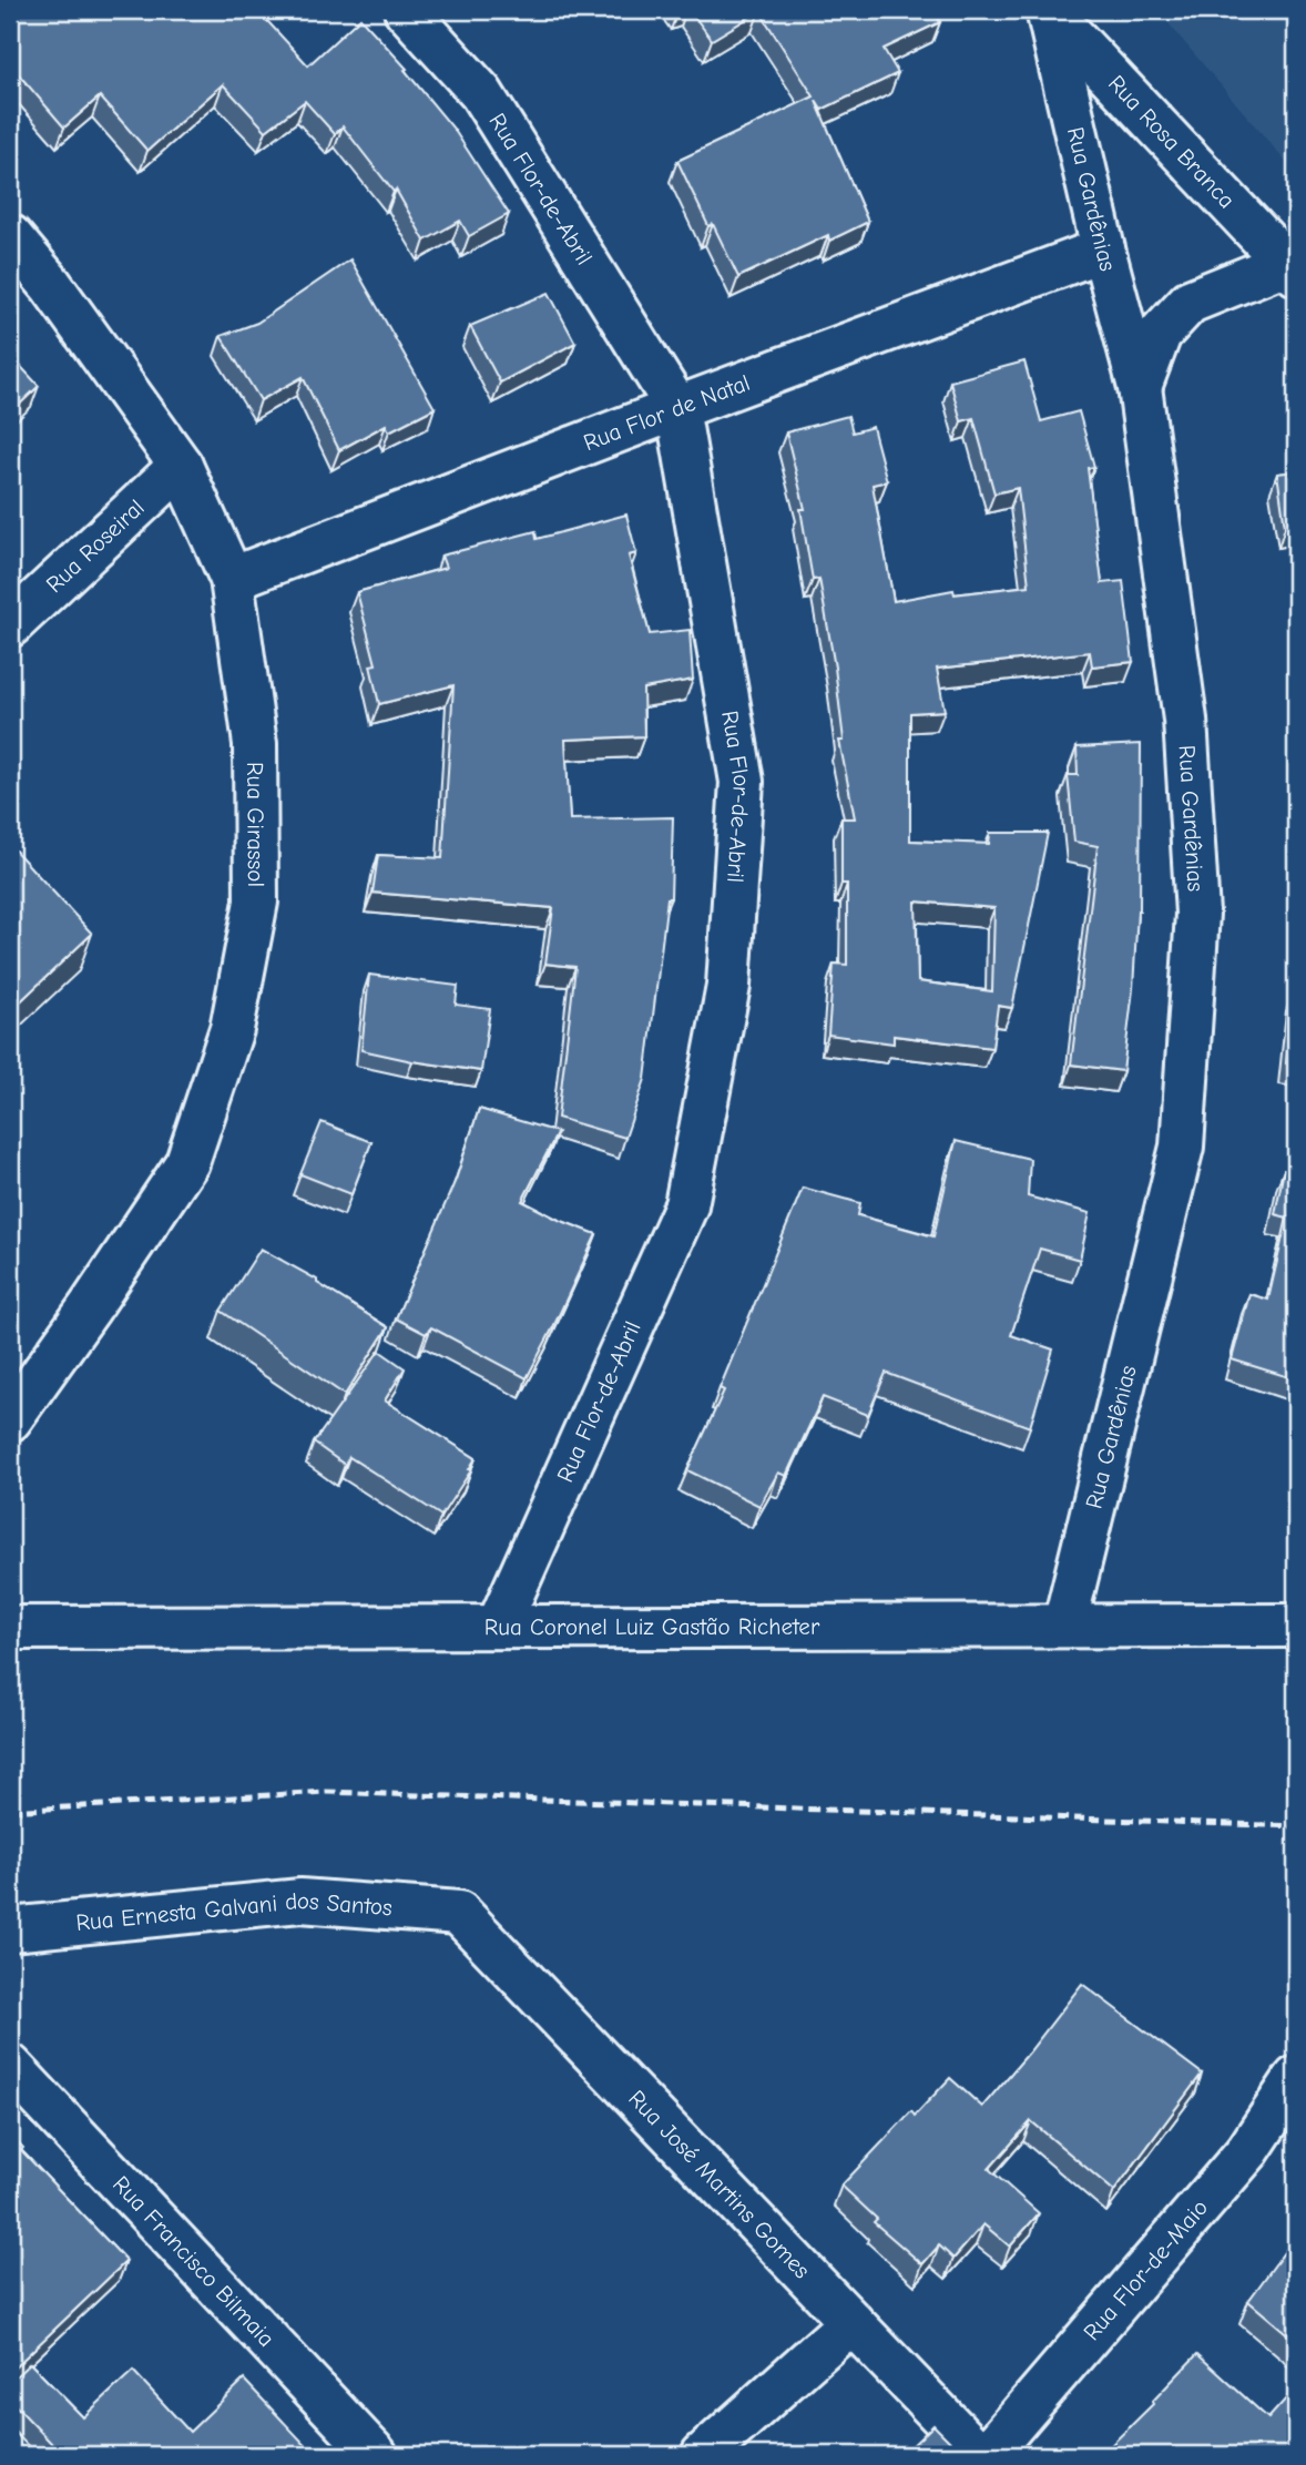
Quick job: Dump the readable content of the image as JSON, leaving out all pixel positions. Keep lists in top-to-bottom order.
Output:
{
  "streets": {
    "street": [
      "Rua Rosa Branca",
      "Rua Flor-de-Abril",
      "Rua Gardênias",
      "Rua Flor de Natal",
      "Rua Roseiral",
      "Rua Girassol",
      "Rua Coronel Luiz Gastão Richeter",
      "Rua Ernesta Galvani dos Santos",
      "Rua José Martins Gomes",
      "Rua Francisco Bilmaia",
      "Rua Flor-de-Maio"
    ]
  },
  "crossings": [
    ["Rua Rosa Branca", "Rua Gardênias"],
    ["Rua Flor-de-Abril", "Rua Flor de Natal"],
    ["Rua Flor-de-Abril", "Rua Coronel Luiz Gastão Richeter"],
    ["Rua Gardênias", "Rua Flor de Natal"],
    ["Rua Gardênias", "Rua Coronel Luiz Gastão Richeter"],
    ["Rua Flor de Natal", "Rua Girassol"],
    ["Rua Roseiral", "Rua Girassol"],
    ["Rua Ernesta Galvani dos Santos", "Rua José Martins Gomes"]
  ]
}
